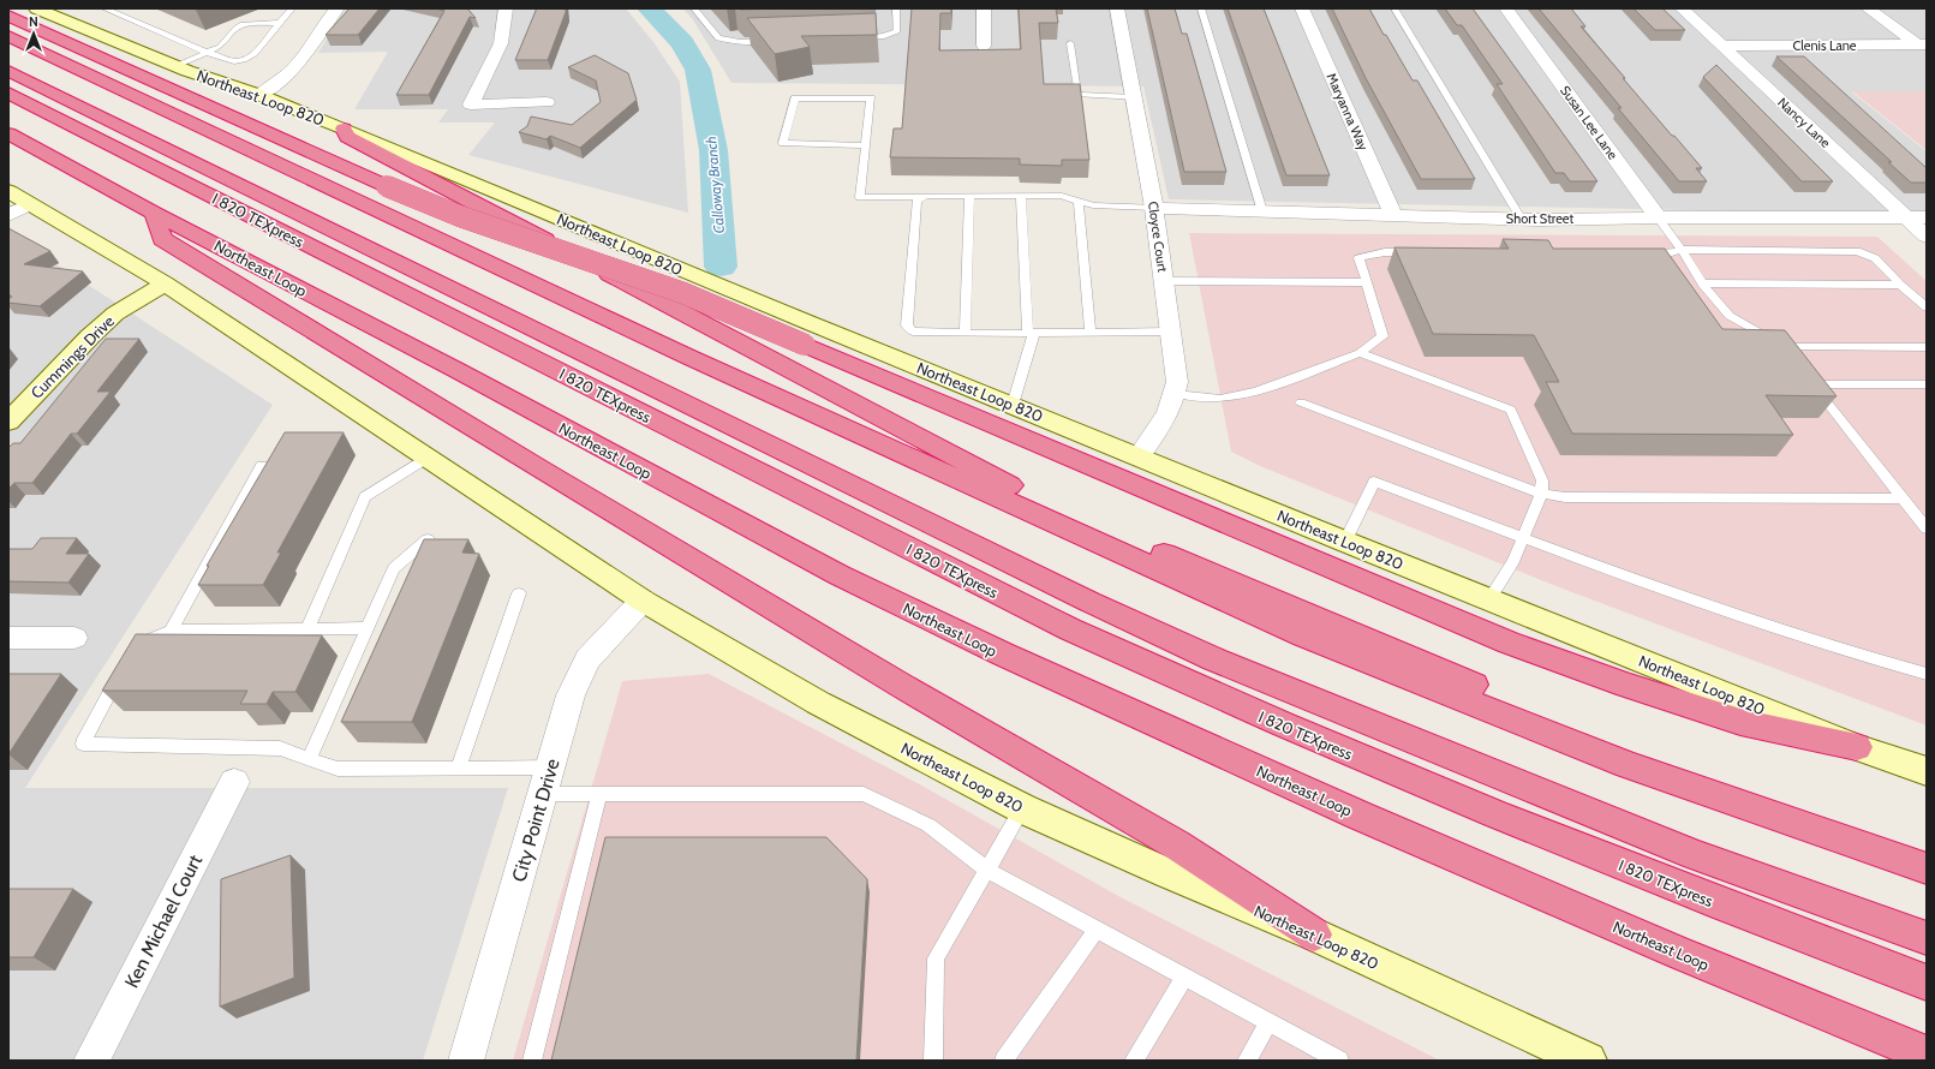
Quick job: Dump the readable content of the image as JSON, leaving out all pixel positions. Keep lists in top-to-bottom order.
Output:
{
  "streets": {
    "highway": ["I 820 TEXpress", "Northeast Loop"],
    "main road": ["Northeast Loop 820", "Cummings Drive"],
    "street": [
      "Clenis Lane",
      "Maryanna Way",
      "Susan Lee Lane",
      "Nancy Lane",
      "Short Street",
      "Cloyce Court",
      "City Point Drive",
      "Ken Michael Court"
    ]
  },
  "crossings": [
    ["Clenis Lane", "Nancy Lane"],
    ["Northeast Loop 820", "Cloyce Court"],
    ["Northeast Loop 820", "Cummings Drive"],
    ["Northeast Loop 820", "City Point Drive"],
    ["Maryanna Way", "Short Street"],
    ["Susan Lee Lane", "Short Street"],
    ["Nancy Lane", "Short Street"],
    ["Short Street", "Cloyce Court"]
  ],
  "water": ["Calloway Branch"],
  "north": "top"
}
